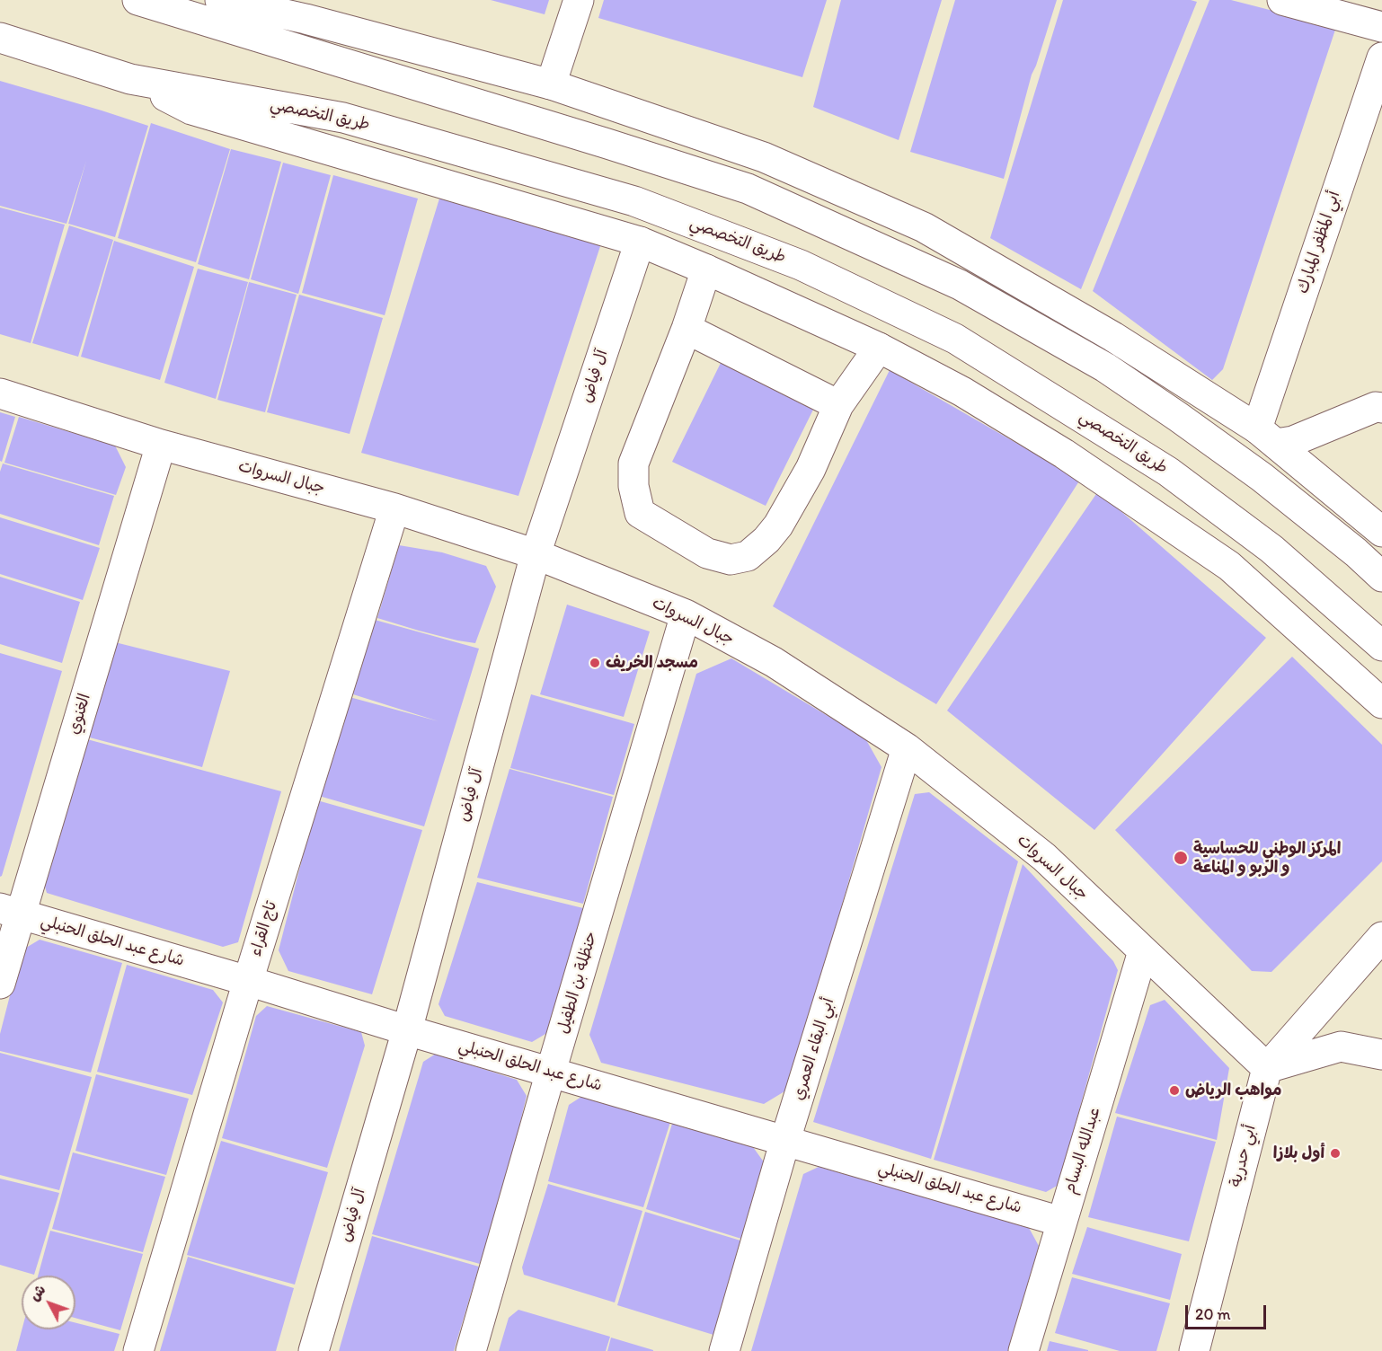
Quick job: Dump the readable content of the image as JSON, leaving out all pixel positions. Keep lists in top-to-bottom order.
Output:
{
  "streets": {
    "street": [
      "طريق التخصصي",
      "أبي المظفر المبارك",
      "آل فياض",
      "جبال السروات",
      "الغنوي",
      "تاج القراء",
      "شارع عبد الحلق الحنبلي",
      "حنظلة بن الطفيل",
      "أبي البقاء العمري",
      "عبدالله البسام",
      "أبي حدرية"
    ]
  },
  "crossings": [
    ["آل فياض", "جبال السروات"],
    ["آل فياض", "شارع عبد الحلق الحنبلي"],
    ["جبال السروات", "الغنوي"],
    ["جبال السروات", "تاج القراء"],
    ["جبال السروات", "حنظلة بن الطفيل"],
    ["جبال السروات", "أبي البقاء العمري"],
    ["جبال السروات", "عبدالله البسام"],
    ["جبال السروات", "أبي حدرية"],
    ["الغنوي", "شارع عبد الحلق الحنبلي"],
    ["تاج القراء", "شارع عبد الحلق الحنبلي"],
    ["شارع عبد الحلق الحنبلي", "حنظلة بن الطفيل"],
    ["شارع عبد الحلق الحنبلي", "أبي البقاء العمري"],
    ["شارع عبد الحلق الحنبلي", "عبدالله البسام"]
  ],
  "places": [
    "مسجد الخريف",
    "المركز الوطني للحساسية و الربو و المناعة",
    "مواهب الرياض",
    "أول بلازا"
  ],
  "scale_bar": "20 m",
  "north": "top left"
}
